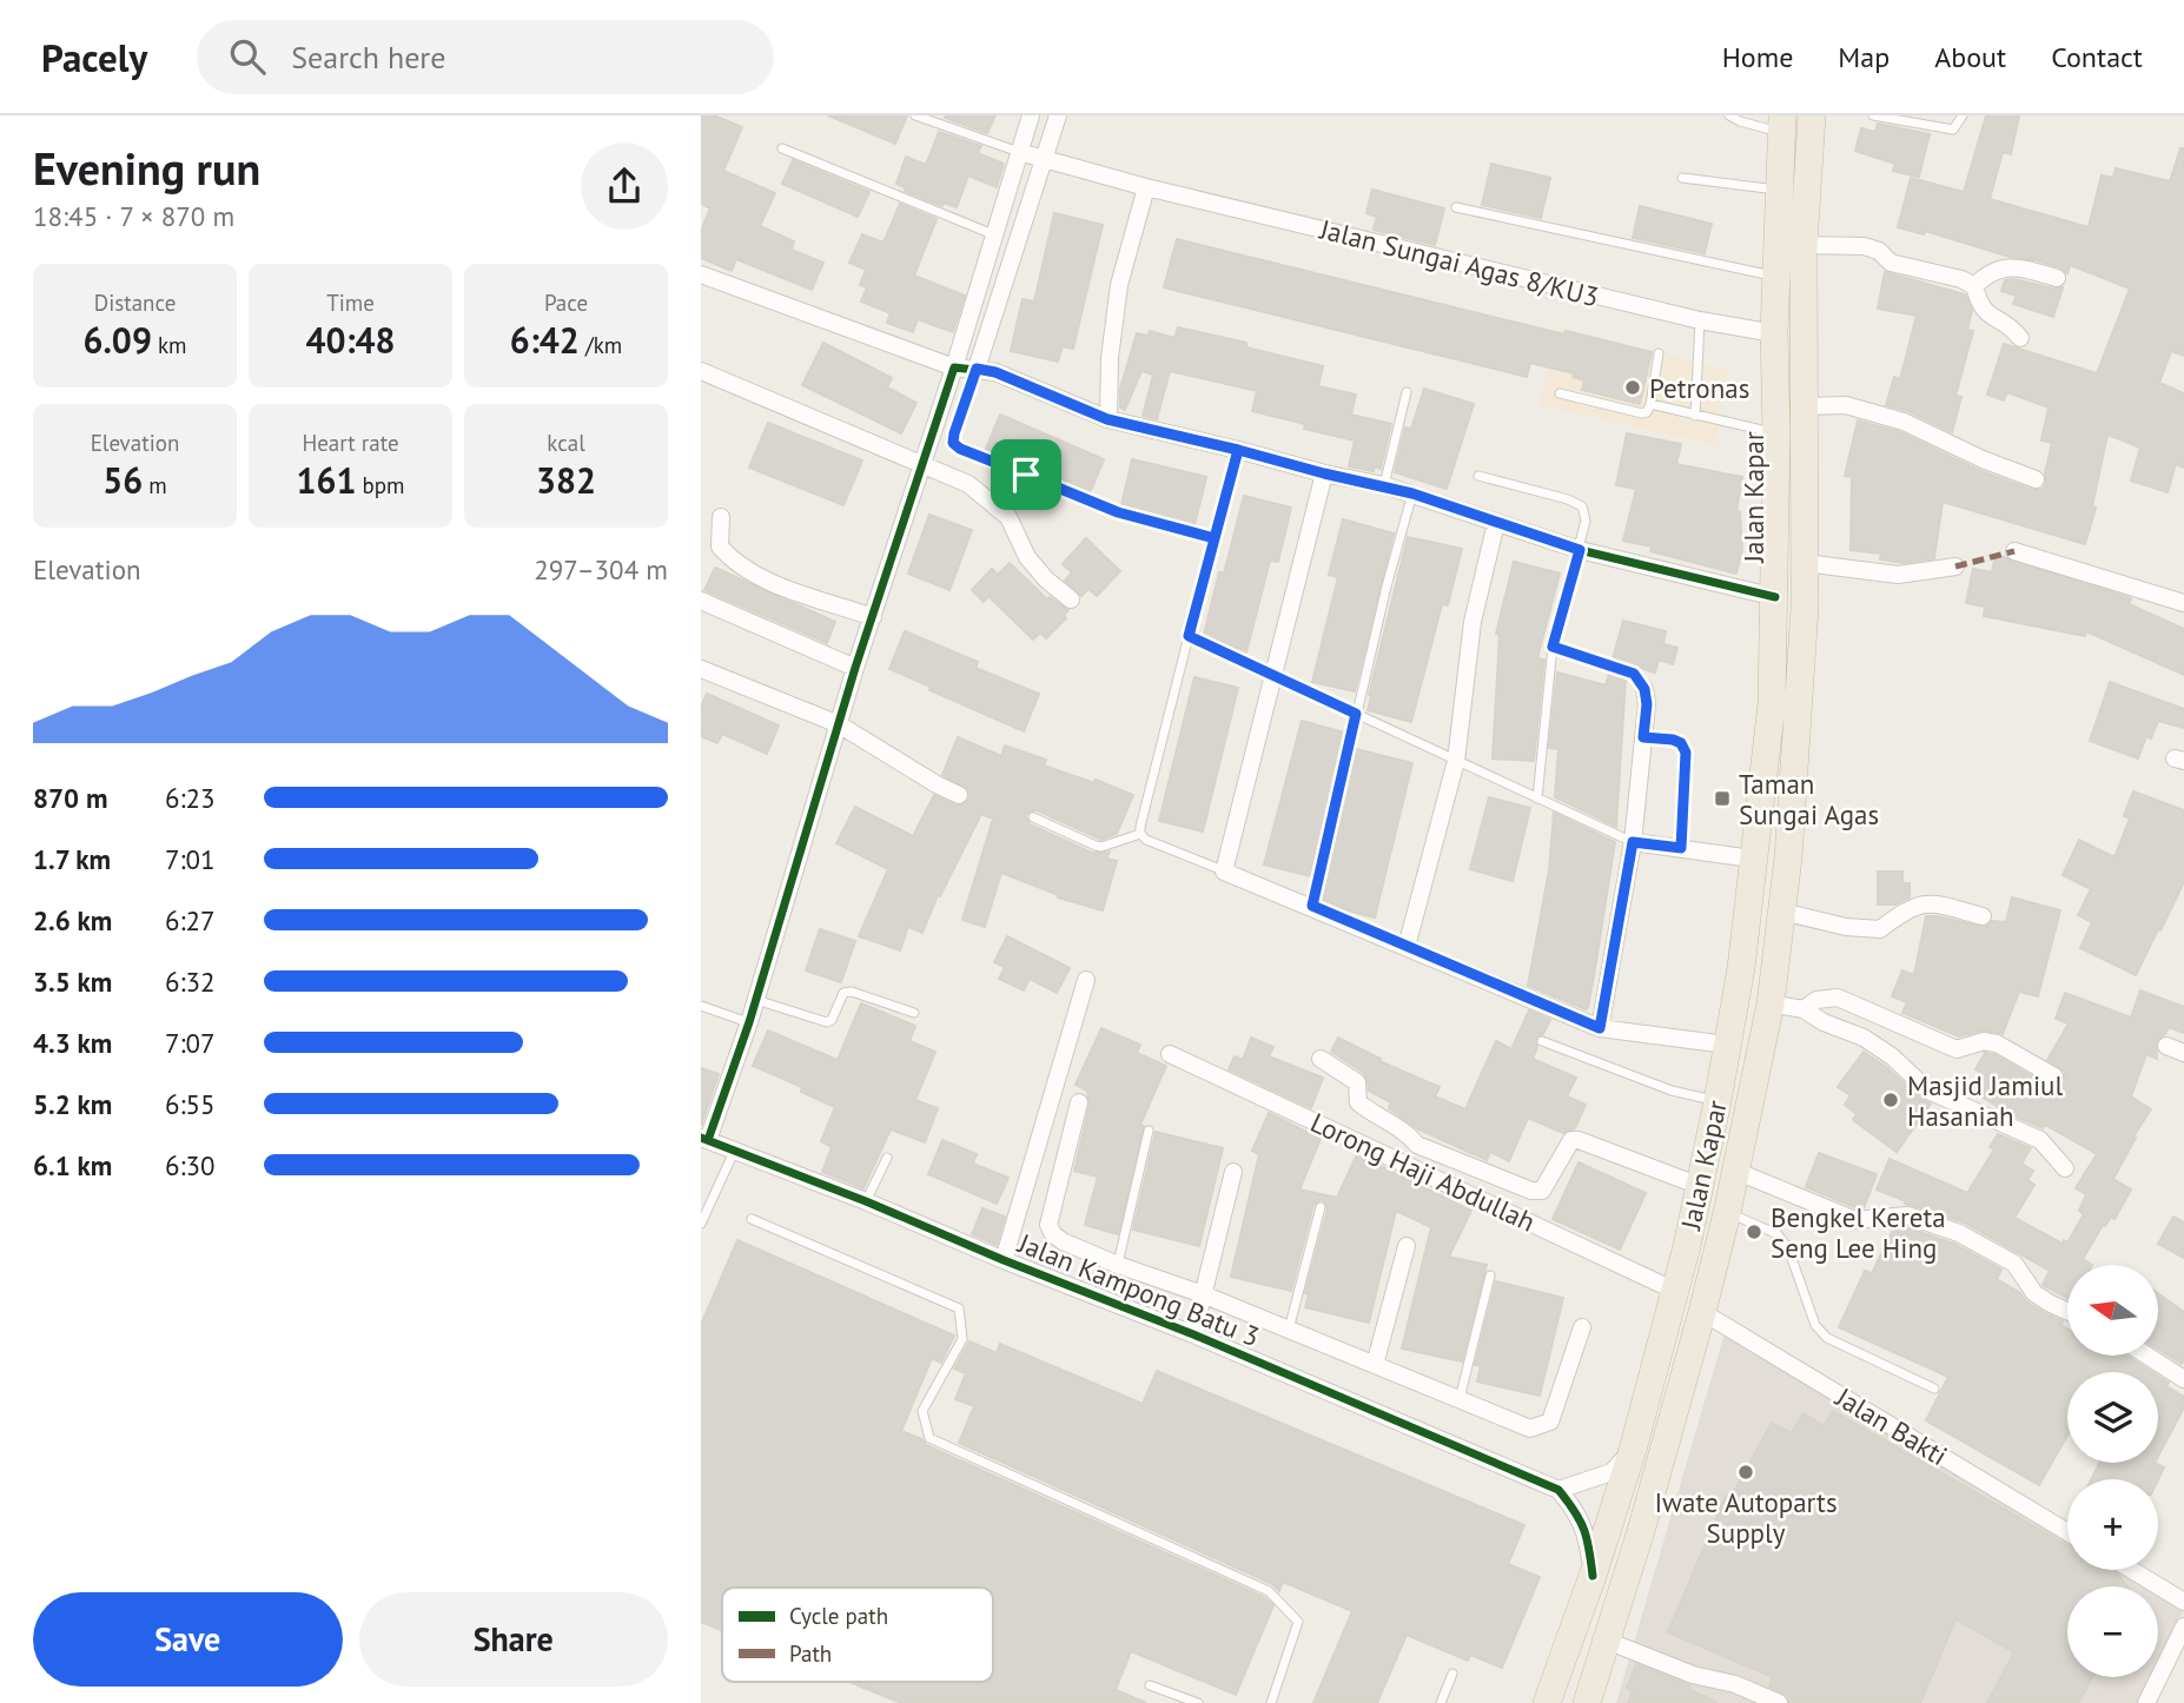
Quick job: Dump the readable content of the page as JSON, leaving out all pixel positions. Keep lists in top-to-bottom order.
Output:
{
  "streets": {
    "highway": ["Jalan Kapar"],
    "street": [
      "Jalan Sungai Agas 8/KU3",
      "Lorong Haji Abdullah",
      "Jalan Kampong Batu 3",
      "Jalan Bakti"
    ]
  },
  "crossings": [
    ["Jalan Sungai Agas 8/KU3", "Jalan Kapar"],
    ["Jalan Kapar", "Lorong Haji Abdullah"],
    ["Jalan Kapar", "Jalan Bakti"]
  ],
  "places": {
    "other": [
      "Petronas",
      "Masjid Jamiul Hasaniah",
      "Bengkel Kereta Seng Lee Hing",
      "Iwate Autoparts Supply"
    ],
    "transit": ["Taman Sungai Agas"]
  },
  "legend": ["Cycle path", "Path"],
  "north": "left",
  "page": {
    "header": "Pacely",
    "search": "Search here",
    "nav": [
      "Home",
      "Map",
      "About",
      "Contact"
    ],
    "heading": ["Evening run", "18:45 · 7 × 870 m"],
    "stats": [
      ["Distance", "6.09 km"],
      ["Time", "40:48"],
      ["Pace", "6:42 /km"],
      ["Elevation", "56 m"],
      ["Heart rate", "161 bpm"],
      ["kcal", "382"]
    ],
    "chart": ["Elevation", "297–304 m"],
    "list": [
      {
        "name": "870 m",
        "note": "6:23"
      },
      {
        "name": "1.7 km",
        "note": "7:01"
      },
      {
        "name": "2.6 km",
        "note": "6:27"
      },
      {
        "name": "3.5 km",
        "note": "6:32"
      },
      {
        "name": "4.3 km",
        "note": "7:07"
      },
      {
        "name": "5.2 km",
        "note": "6:55"
      },
      {
        "name": "6.1 km",
        "note": "6:30"
      }
    ],
    "map_buttons": ["+", "−"],
    "buttons": ["Save", "Share"]
  }
}
